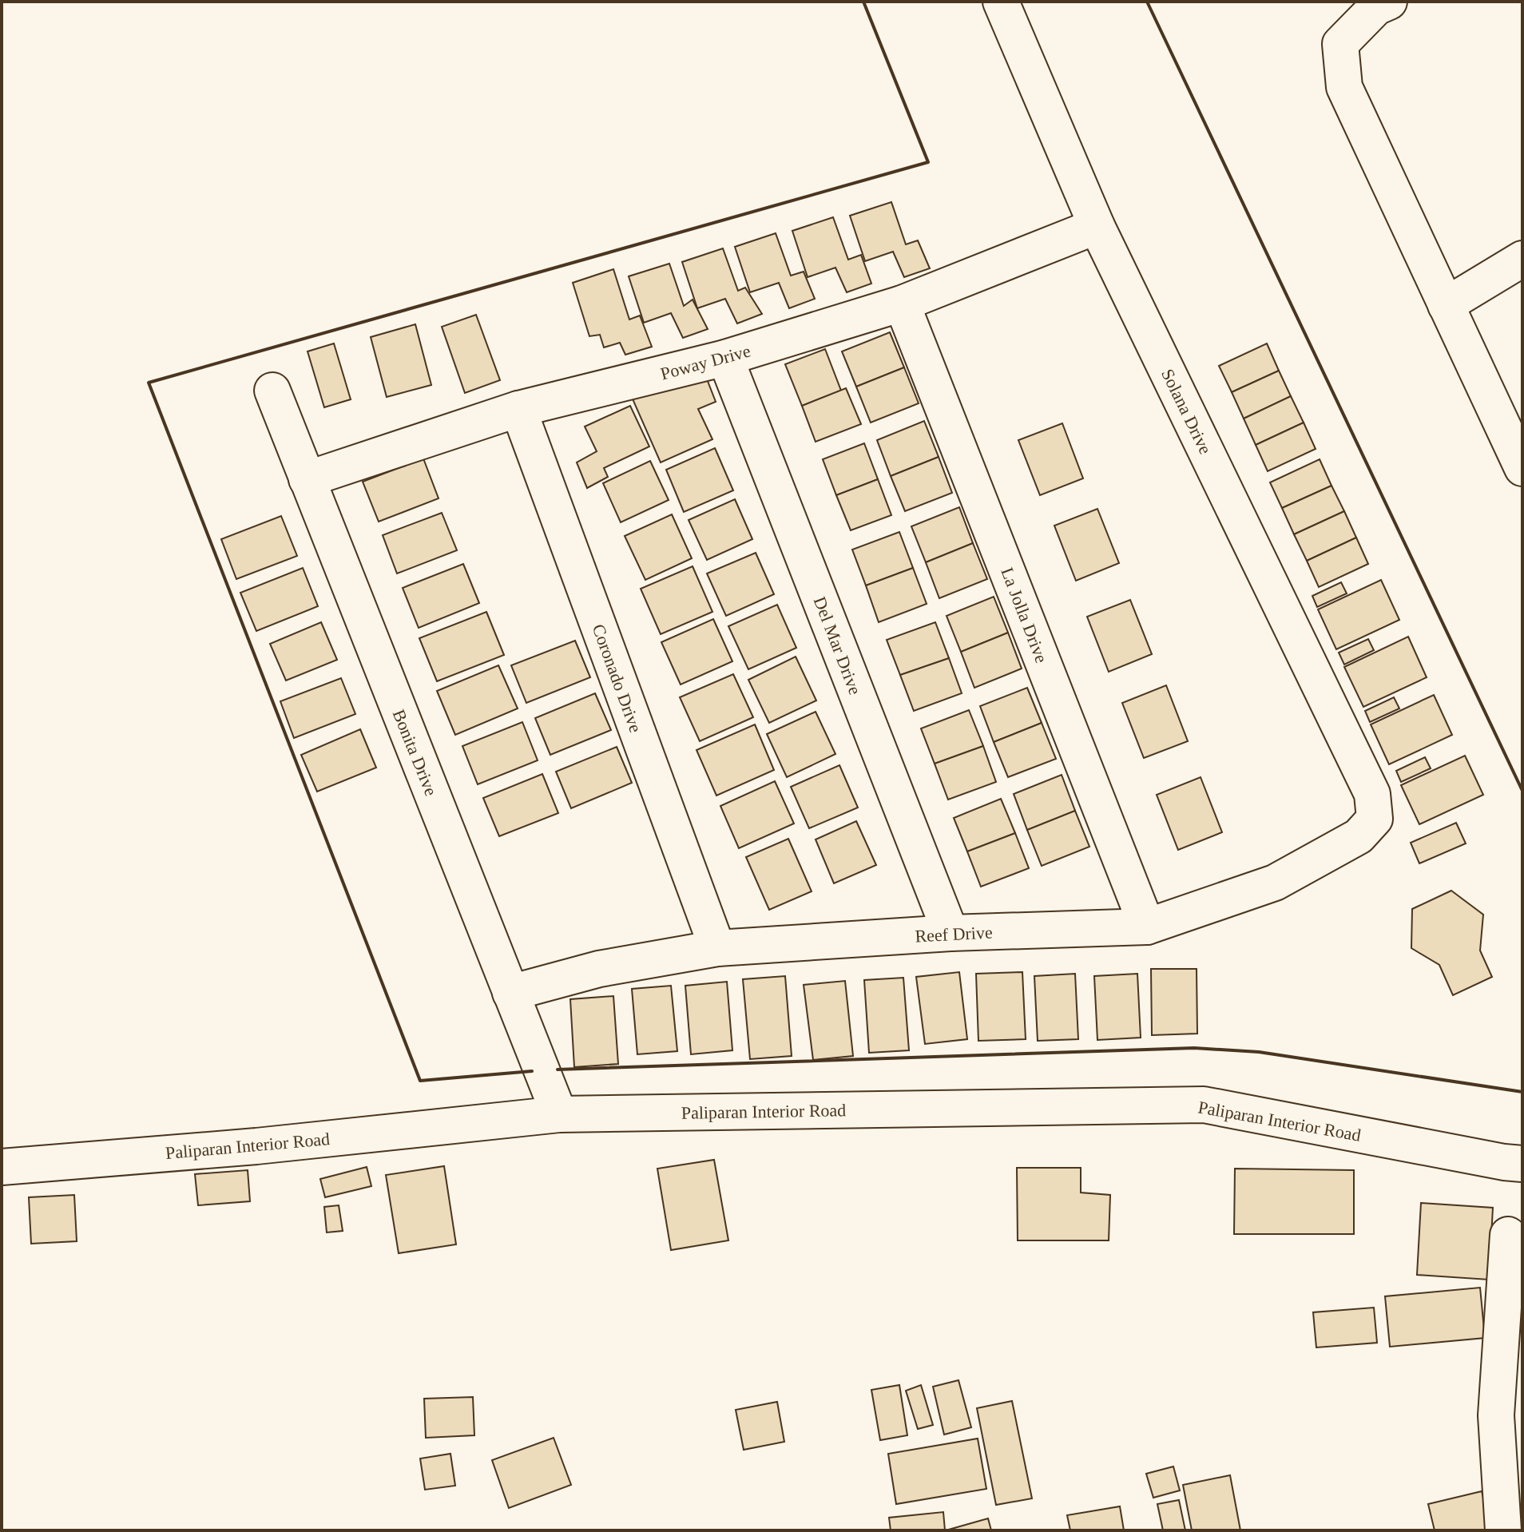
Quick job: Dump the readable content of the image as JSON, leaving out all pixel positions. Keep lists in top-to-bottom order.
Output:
{
  "streets": {
    "street": [
      "Poway Drive",
      "Solana Drive",
      "La Jolla Drive",
      "Del Mar Drive",
      "Coronado Drive",
      "Bonita Drive",
      "Reef Drive",
      "Paliparan Interior Road"
    ]
  },
  "crossings": [
    ["Poway Drive", "Solana Drive"],
    ["Poway Drive", "La Jolla Drive"],
    ["Poway Drive", "Del Mar Drive"],
    ["Poway Drive", "Coronado Drive"],
    ["Poway Drive", "Bonita Drive"],
    ["Solana Drive", "Reef Drive"],
    ["La Jolla Drive", "Reef Drive"],
    ["Del Mar Drive", "Reef Drive"],
    ["Coronado Drive", "Reef Drive"],
    ["Bonita Drive", "Reef Drive"],
    ["Bonita Drive", "Paliparan Interior Road"]
  ]
}
